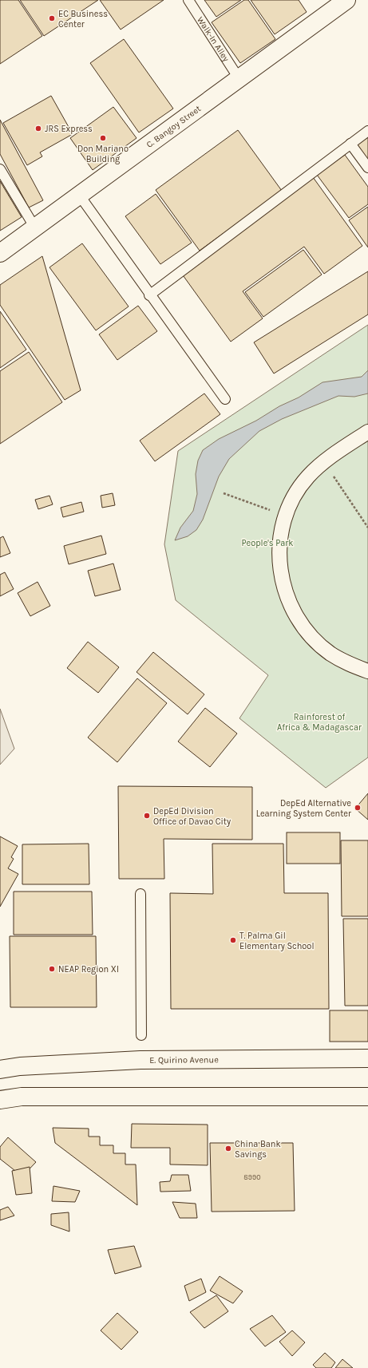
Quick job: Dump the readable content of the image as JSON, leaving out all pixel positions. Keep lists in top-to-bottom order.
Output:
{
  "streets": {
    "main road": ["C. Bangoy Street", "E. Quirino Avenue"],
    "lane": ["Walk-In Alley"]
  },
  "crossings": [
    ["Walk-In Alley", "C. Bangoy Street"]
  ],
  "parks": ["People's Park", "Rainforest of Africa & Madagascar"],
  "places": [
    "EC Business Center",
    "JRS Express",
    "Don Mariano Building",
    "DepEd Alternative Learning System Center",
    "DepEd Division Office of Davao City",
    "T. Palma Gil Elementary School",
    "NEAP Region XI",
    "China Bank Savings"
  ],
  "house_numbers": ["8990"]
}
